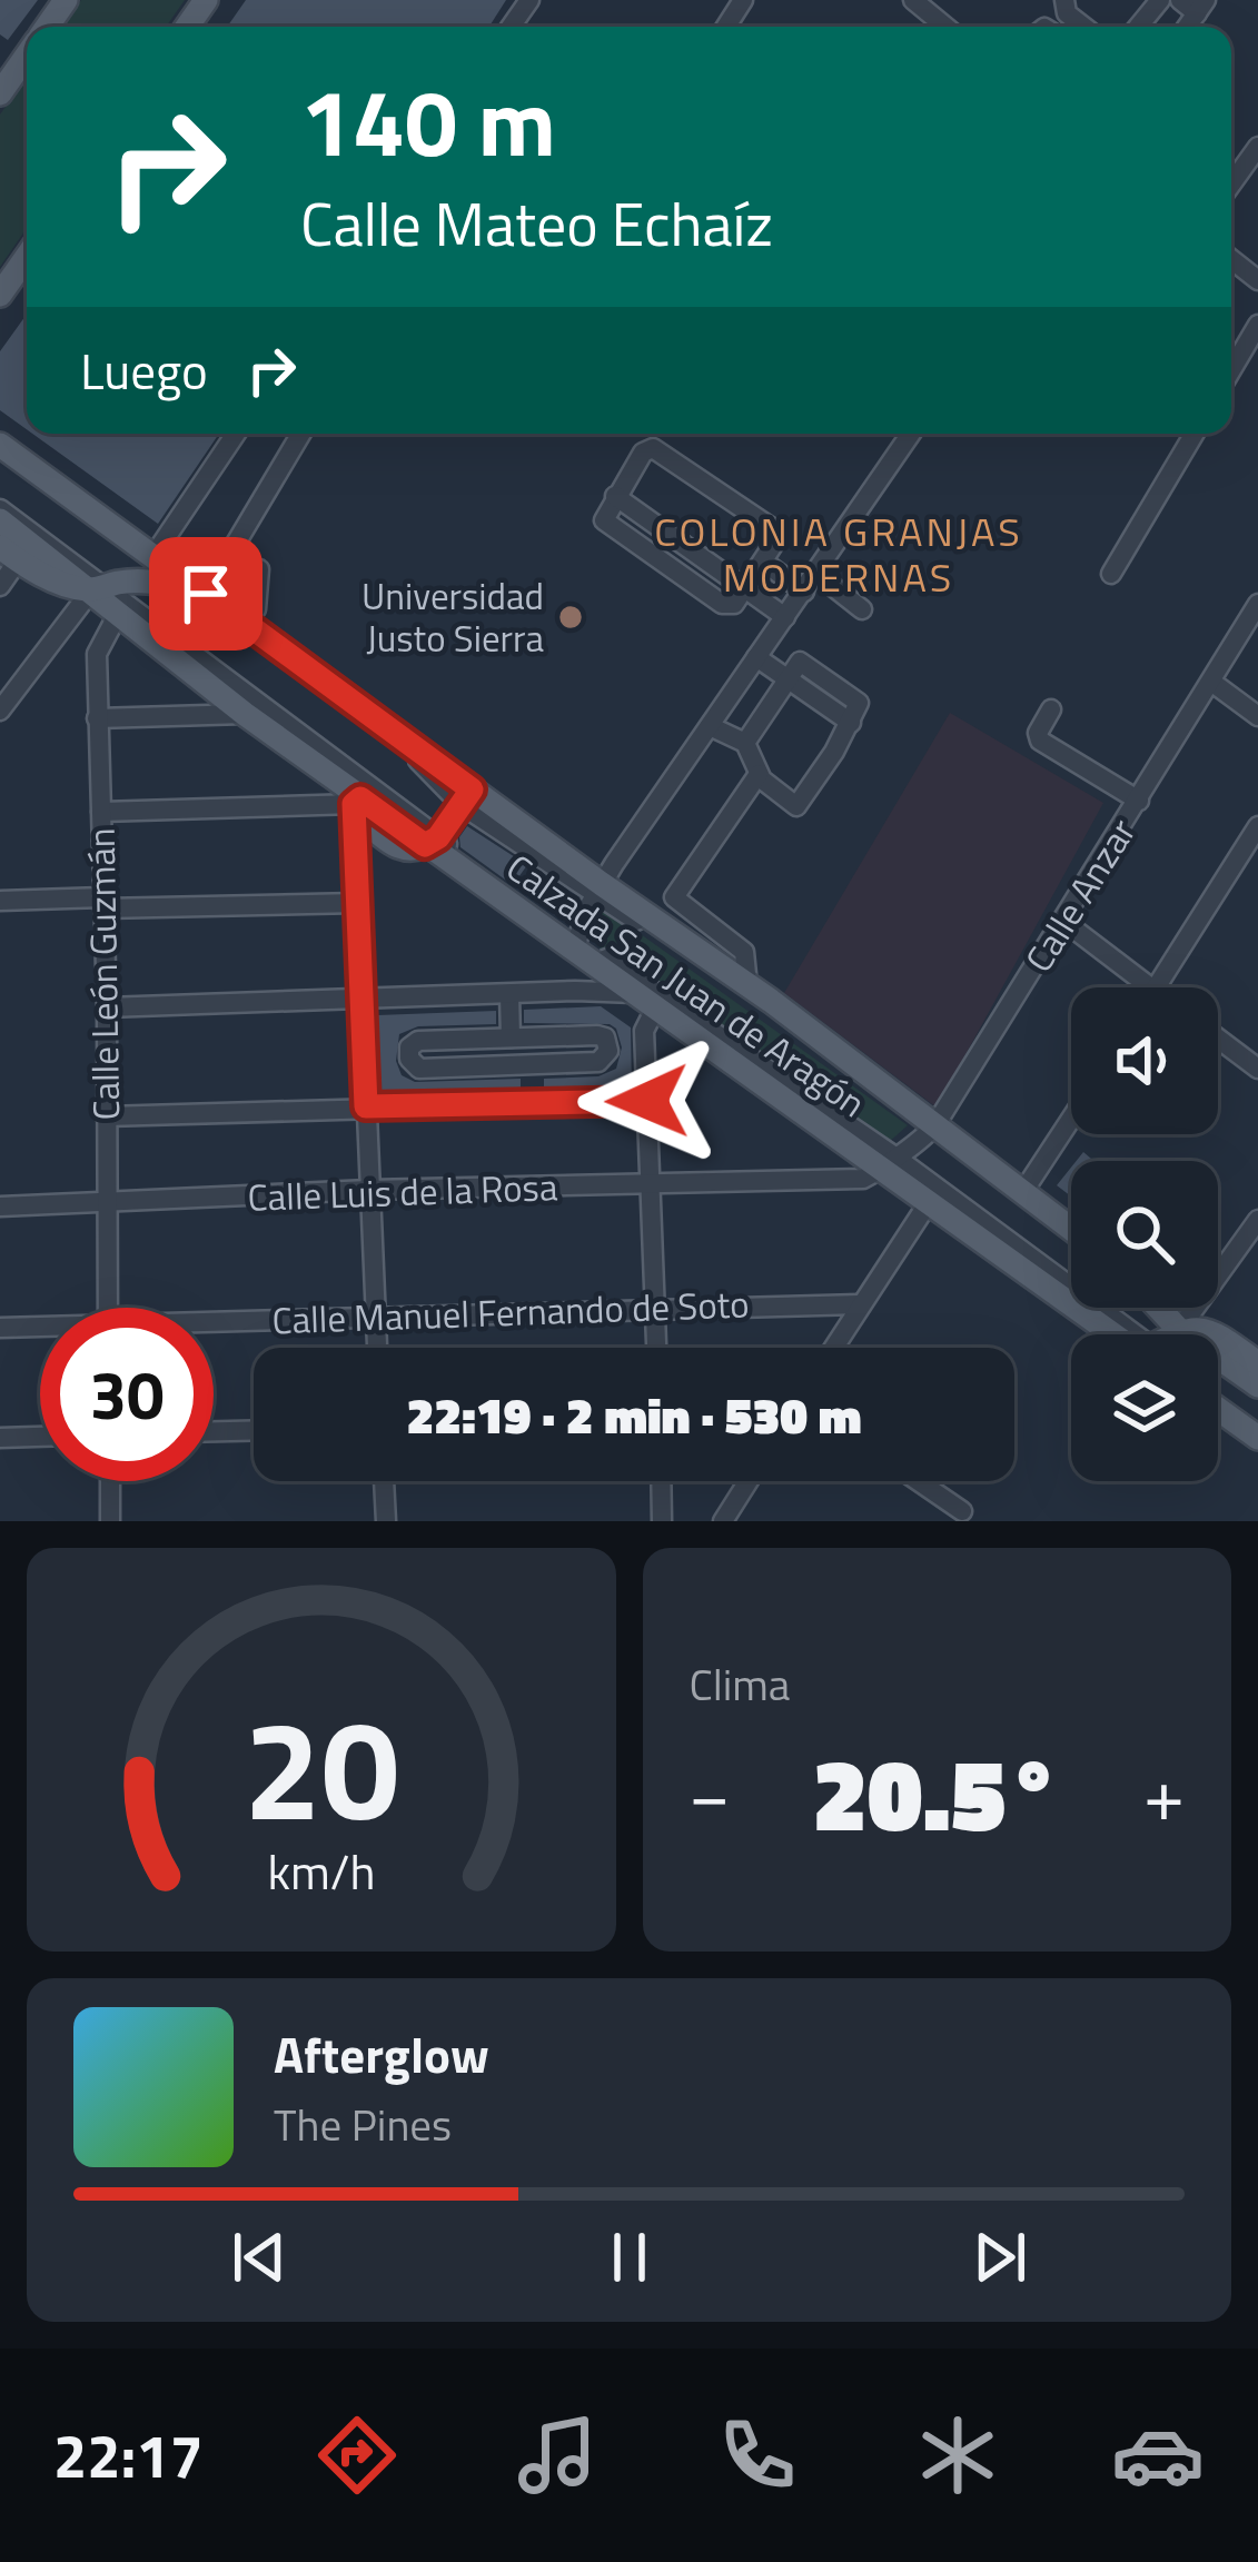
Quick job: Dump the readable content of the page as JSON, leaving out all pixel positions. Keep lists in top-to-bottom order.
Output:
{
  "streets": {
    "main road": ["Calzada San Juan de Aragón"],
    "street": [
      "Calle Anzar",
      "Calle León Guzmán",
      "Calle Luis de la Rosa",
      "Calle Manuel Fernando de Soto"
    ]
  },
  "crossings": [
    ["Calle Anzar", "Calzada San Juan de Aragón"],
    ["Calle Anzar", "Calle Luis de la Rosa"],
    ["Calle León Guzmán", "Calle Luis de la Rosa"],
    ["Calzada San Juan de Aragón", "Calle Luis de la Rosa"]
  ],
  "districts": ["COLONIA GRANJAS MODERNAS"],
  "places": ["Universidad Justo Sierra"],
  "page": {
    "turn": ["140 m", "Calle Mateo Echaíz"],
    "then": "Luego",
    "limit": "30",
    "trip": "22:19 · 2 min · 530 m",
    "tile": "Clima",
    "heat": ["−", "20.5°", "+"],
    "song": ["Afterglow", "The Pines"],
    "tabs": "22:17",
    "gauge": ["20", "km/h"]
  }
}
